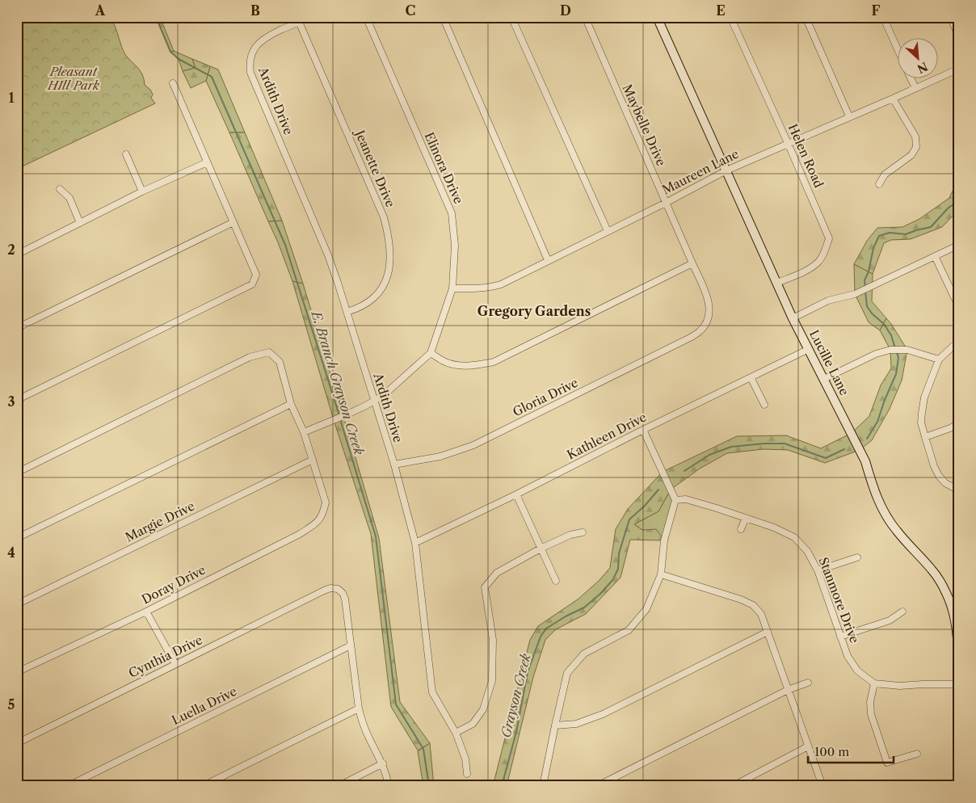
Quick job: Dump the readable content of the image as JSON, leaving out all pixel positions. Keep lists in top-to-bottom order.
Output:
{
  "streets": {
    "street": [
      "Ardith Drive",
      "Maybelle Drive",
      "Helen Road",
      "Elinora Drive",
      "Jeanette Drive",
      "Maureen Lane",
      "Lucille Lane",
      "Gloria Drive",
      "Kathleen Drive",
      "Margie Drive",
      "Doray Drive",
      "Stanmore Drive",
      "Cynthia Drive",
      "Luella Drive"
    ]
  },
  "crossings": [
    ["Ardith Drive", "Elinora Drive"],
    ["Ardith Drive", "Jeanette Drive"],
    ["Ardith Drive", "Gloria Drive"],
    ["Ardith Drive", "Kathleen Drive"],
    ["Maybelle Drive", "Maureen Lane"],
    ["Maybelle Drive", "Gloria Drive"],
    ["Helen Road", "Maureen Lane"],
    ["Helen Road", "Lucille Lane"],
    ["Elinora Drive", "Maureen Lane"],
    ["Maureen Lane", "Lucille Lane"],
    ["Lucille Lane", "Kathleen Drive"],
    ["Margie Drive", "Doray Drive"],
    ["Cynthia Drive", "Luella Drive"]
  ],
  "districts": ["Gregory Gardens"],
  "water": ["E. Branch Grayson Creek", "Grayson Creek"],
  "parks": ["Pleasant HIll Park"],
  "scale_bar": "100 m",
  "north": "bottom right",
  "grid": {
    "columns": [
      "A",
      "B",
      "C",
      "D",
      "E",
      "F"
    ],
    "rows": [
      "1",
      "2",
      "3",
      "4",
      "5"
    ]
  }
}
